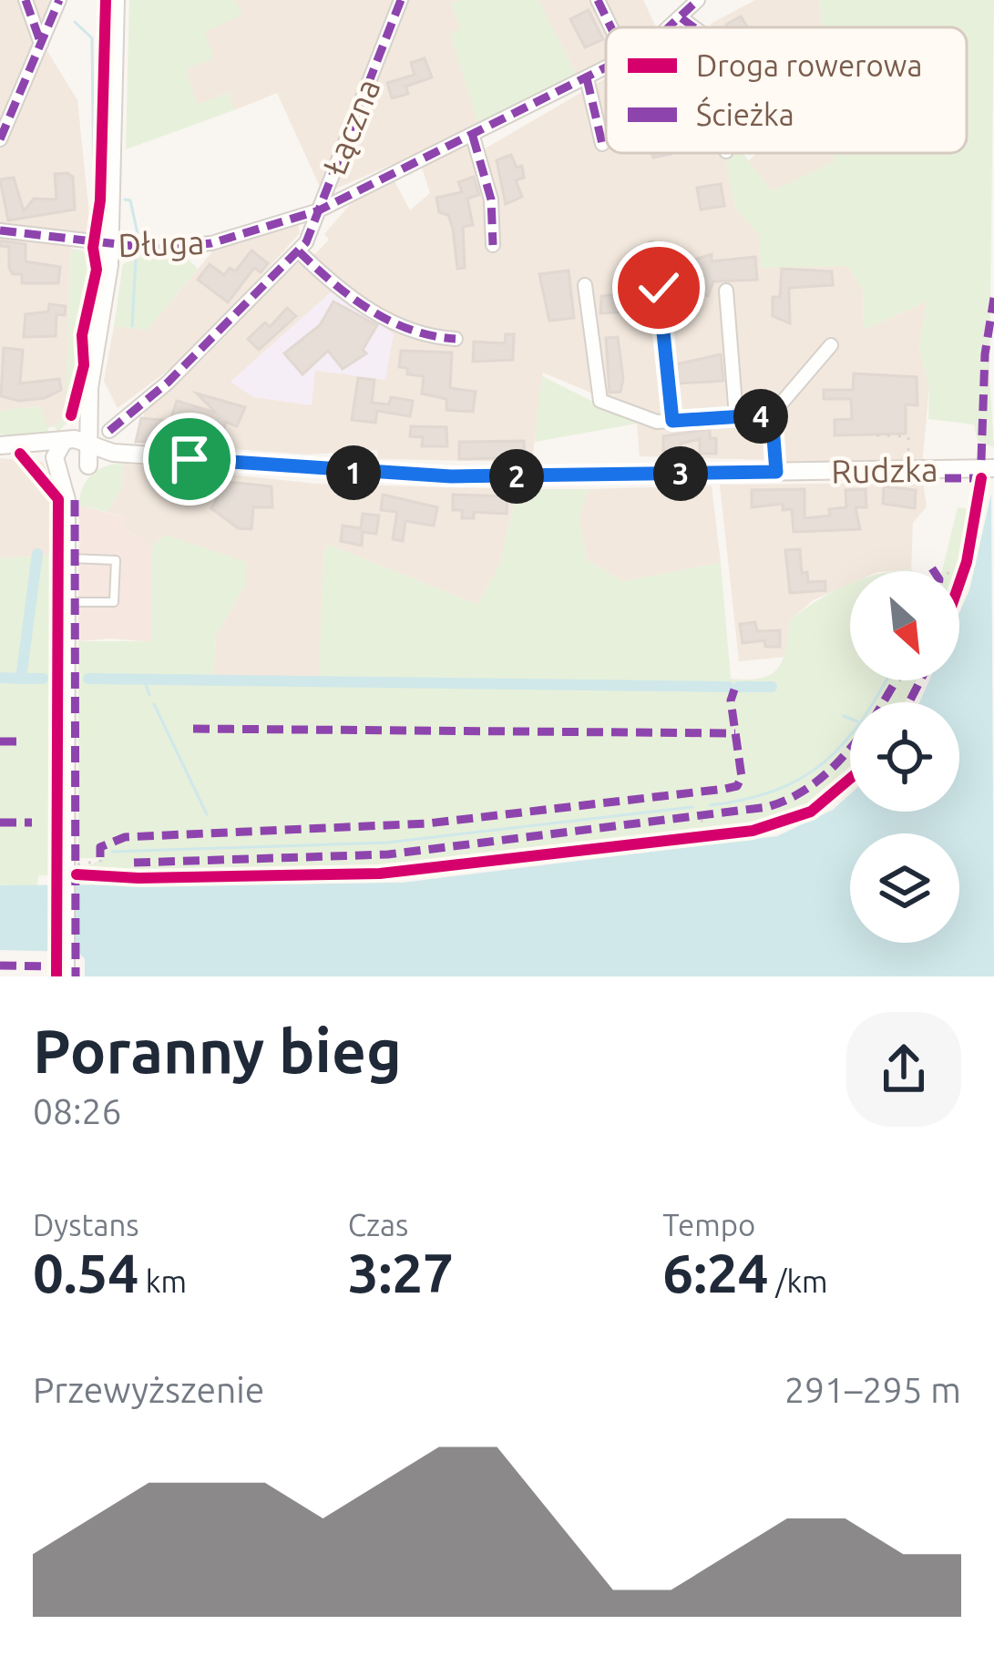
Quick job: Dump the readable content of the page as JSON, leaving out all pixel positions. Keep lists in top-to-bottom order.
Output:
{
  "streets": {
    "main road": ["Rudzka"],
    "street": ["Łączna", "Długa"]
  },
  "crossings": [
    ["Łączna", "Długa"]
  ],
  "legend": ["Droga rowerowa", "Ścieżka"],
  "north": "bottom right",
  "page": {
    "pins": [
      "4",
      "1",
      "3",
      "2"
    ],
    "heading": ["Poranny bieg", "08:26"],
    "stats": [
      ["Dystans", "0.54 km"],
      ["Czas", "3:27"],
      ["Tempo", "6:24 /km"]
    ],
    "chart": ["Przewyższenie", "291–295 m"]
  }
}
